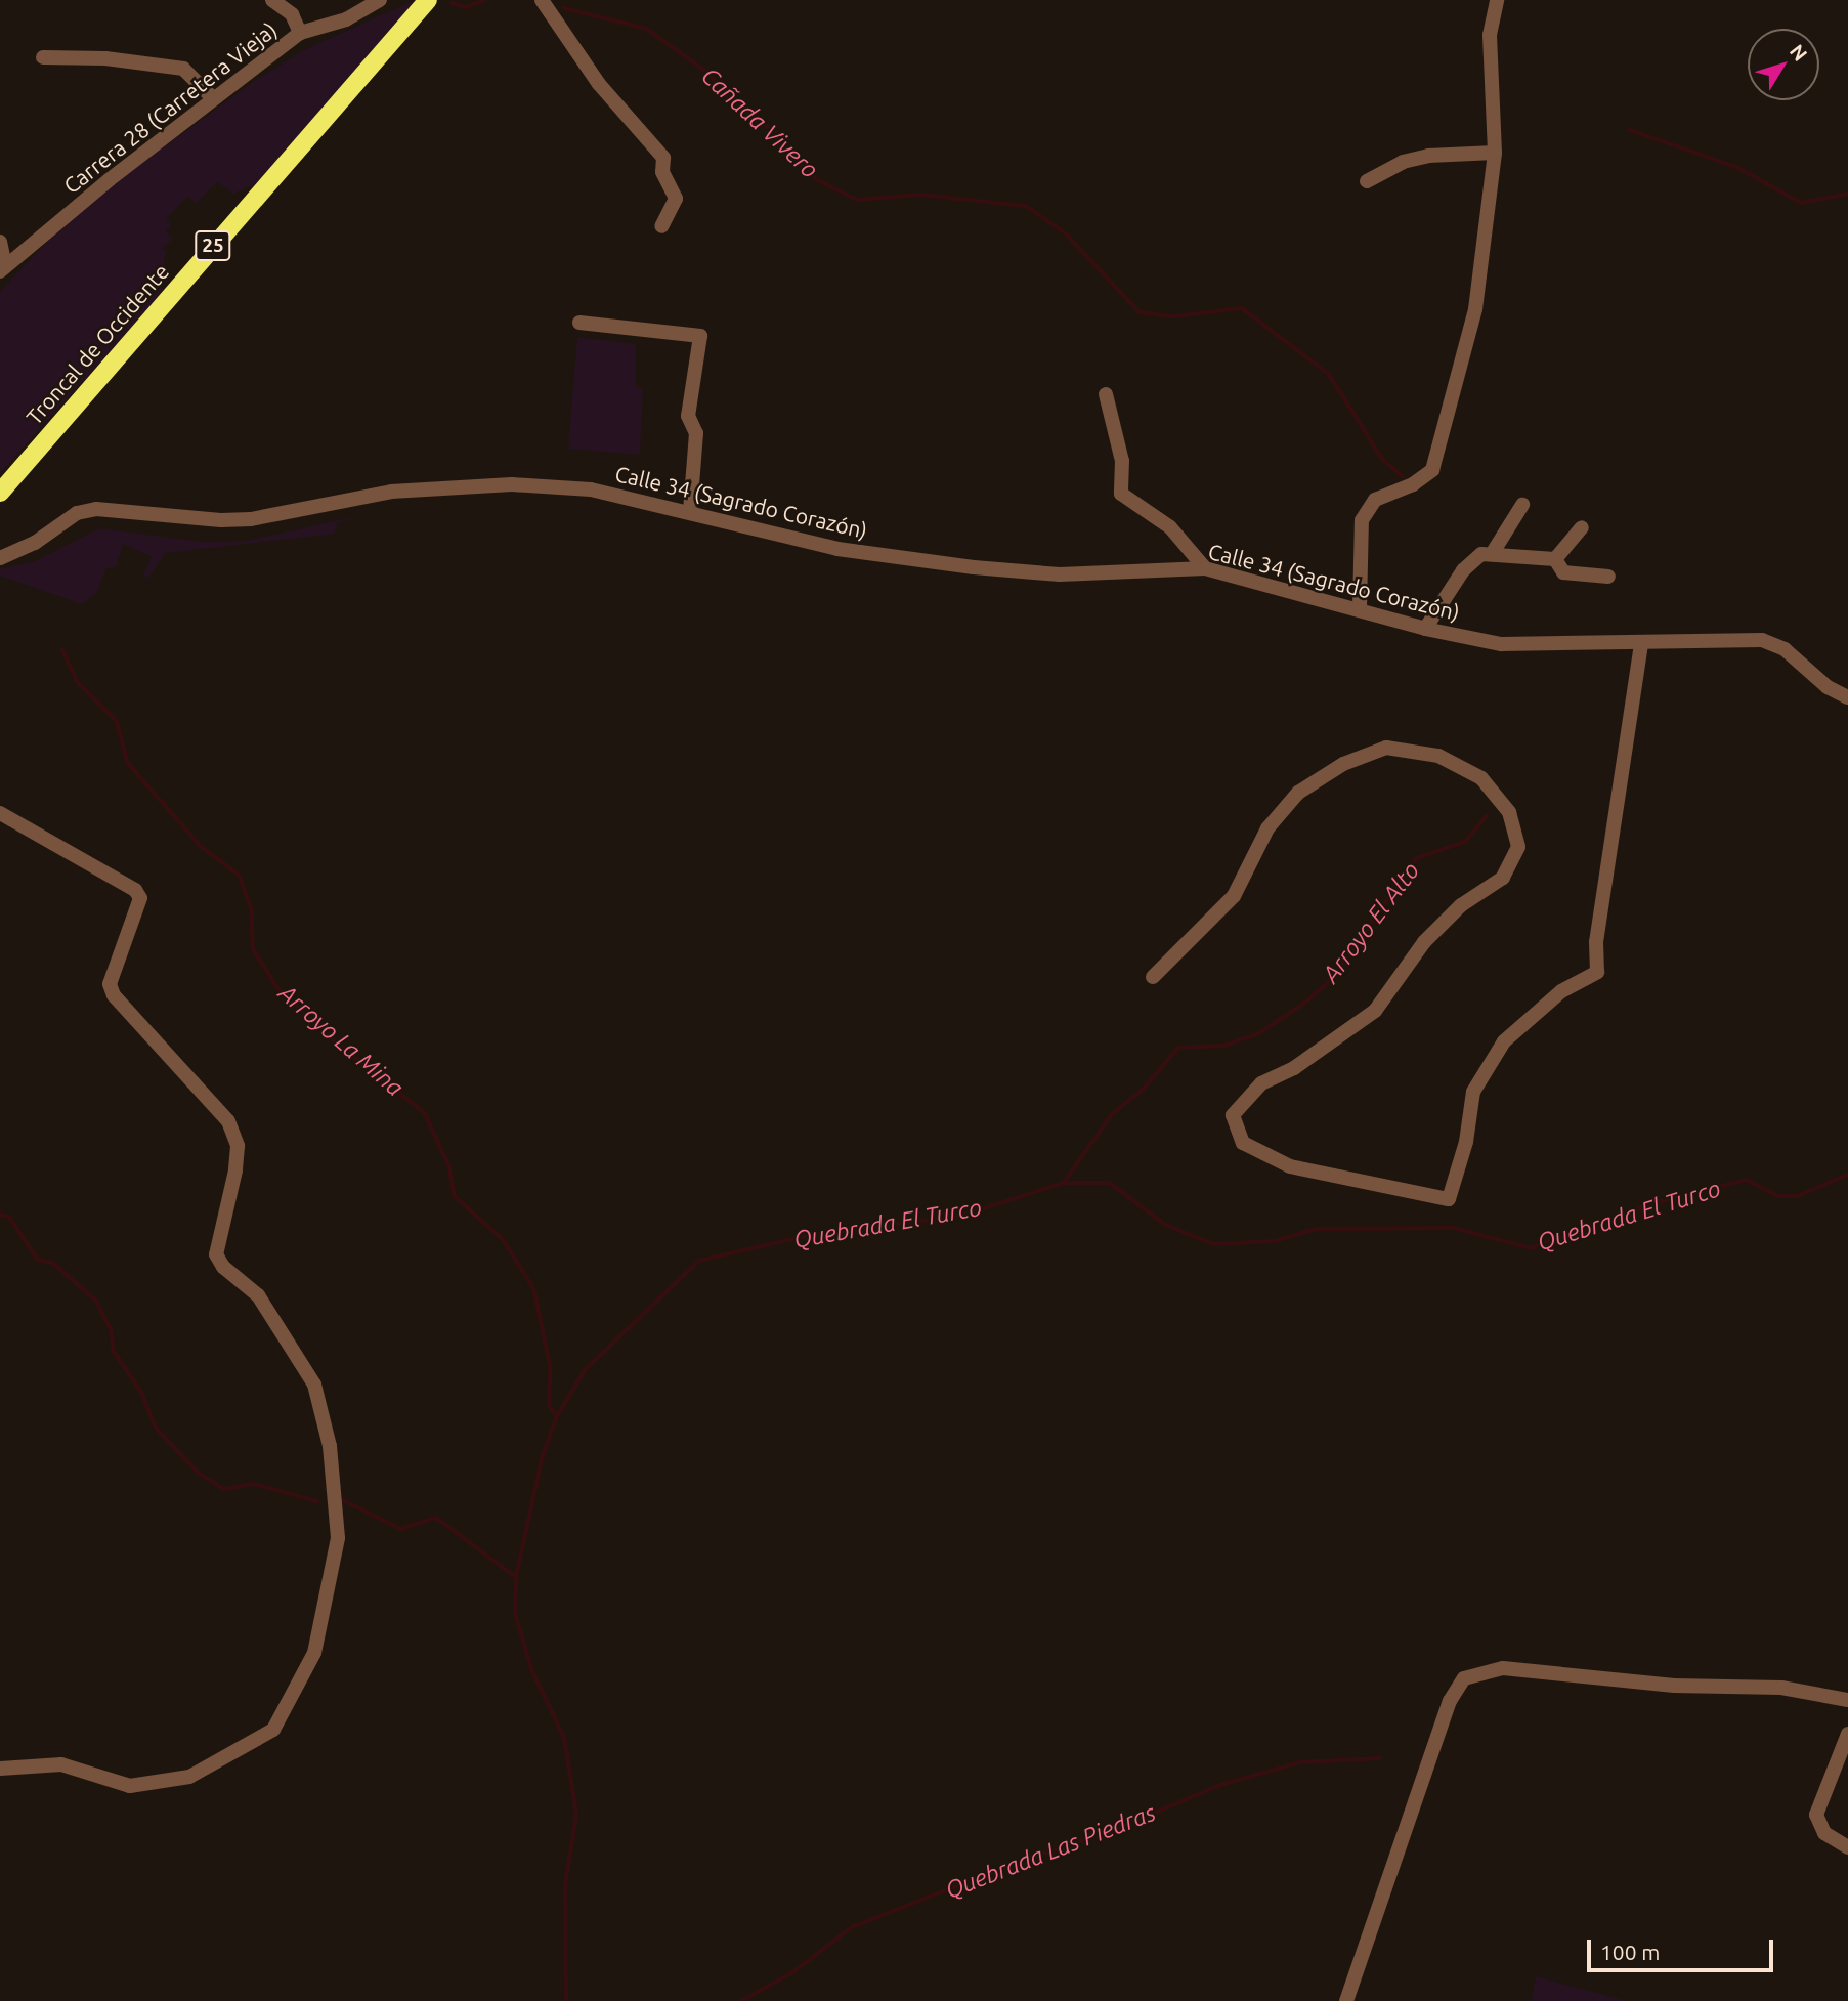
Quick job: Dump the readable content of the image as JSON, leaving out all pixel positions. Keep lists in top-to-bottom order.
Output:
{
  "streets": {
    "main road": ["25", "Troncal de Occidente"],
    "street": ["Carrera 28 (Carretera Vieja)", "Calle 34 (Sagrado Corazón)"]
  },
  "water": [
    "Cañada Vivero",
    "Arroyo El Alto",
    "Arroyo La Mina",
    "Quebrada El Turco",
    "Quebrada Las Piedras"
  ],
  "scale_bar": "100 m",
  "north": "top right"
}
